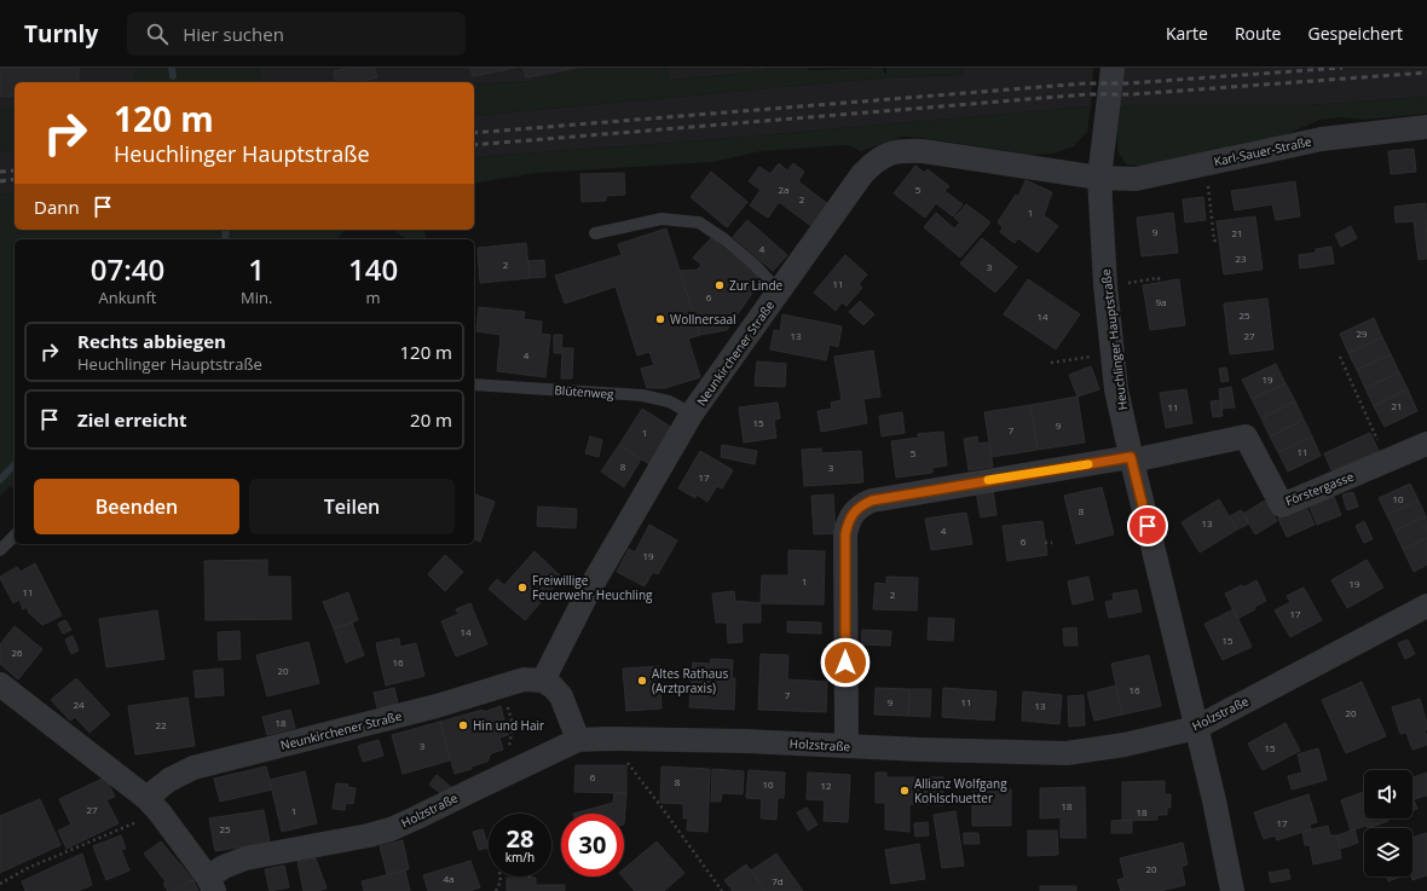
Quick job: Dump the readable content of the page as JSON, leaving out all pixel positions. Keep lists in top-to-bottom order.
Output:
{
  "streets": {
    "street": [
      "Karl-Sauer-Straße",
      "Heuchlinger Hauptstraße",
      "Neunkirchener Straße",
      "Förstergasse",
      "Holzstraße"
    ],
    "lane": ["Blütenweg"]
  },
  "crossings": [
    ["Karl-Sauer-Straße", "Heuchlinger Hauptstraße"],
    ["Karl-Sauer-Straße", "Neunkirchener Straße"],
    ["Heuchlinger Hauptstraße", "Neunkirchener Straße"],
    ["Heuchlinger Hauptstraße", "Förstergasse"],
    ["Heuchlinger Hauptstraße", "Holzstraße"],
    ["Neunkirchener Straße", "Blütenweg"],
    ["Förstergasse", "Holzstraße"]
  ],
  "places": [
    "Zur Linde",
    "Wollnersaal",
    "Freiwillige Feuerwehr Heuchling",
    "Altes Rathaus (Arztpraxis)",
    "Hin und Hair",
    "Allianz Wolfgang Kohlschuetter"
  ],
  "house_numbers": [
    "2a",
    "5",
    "2",
    "1",
    "9",
    "21",
    "4",
    "23",
    "2",
    "3",
    "11",
    "6",
    "9a",
    "25",
    "14",
    "29",
    "13",
    "27",
    "4",
    "19",
    "21",
    "11",
    "15",
    "9",
    "7",
    "1",
    "11",
    "5",
    "8",
    "3",
    "17",
    "10",
    "8",
    "13",
    "4",
    "6",
    "19",
    "1",
    "19",
    "11",
    "2",
    "17",
    "14",
    "15",
    "26",
    "16",
    "20",
    "16",
    "7",
    "9",
    "11",
    "24",
    "13",
    "20",
    "18",
    "22",
    "3",
    "15",
    "6",
    "8",
    "10",
    "12",
    "18",
    "27",
    "1",
    "18",
    "17",
    "25",
    "20",
    "4a",
    "7d"
  ],
  "page": {
    "header": "Turnly",
    "search": "Hier suchen",
    "nav": ["Karte", "Route", "Gespeichert"],
    "turn": ["120 m", "Heuchlinger Hauptstraße"],
    "then": "Dann",
    "eta": [
      "07:40",
      "Ankunft",
      "1",
      "Min.",
      "140",
      "m"
    ],
    "list": [
      {
        "name": "Rechts abbiegen",
        "note": "Heuchlinger Hauptstraße",
        "value": "120 m"
      },
      {
        "name": "Ziel erreicht",
        "value": "20 m"
      }
    ],
    "buttons": ["Beenden", "Teilen"],
    "speed": "28 km/h",
    "limit": "30"
  }
}
